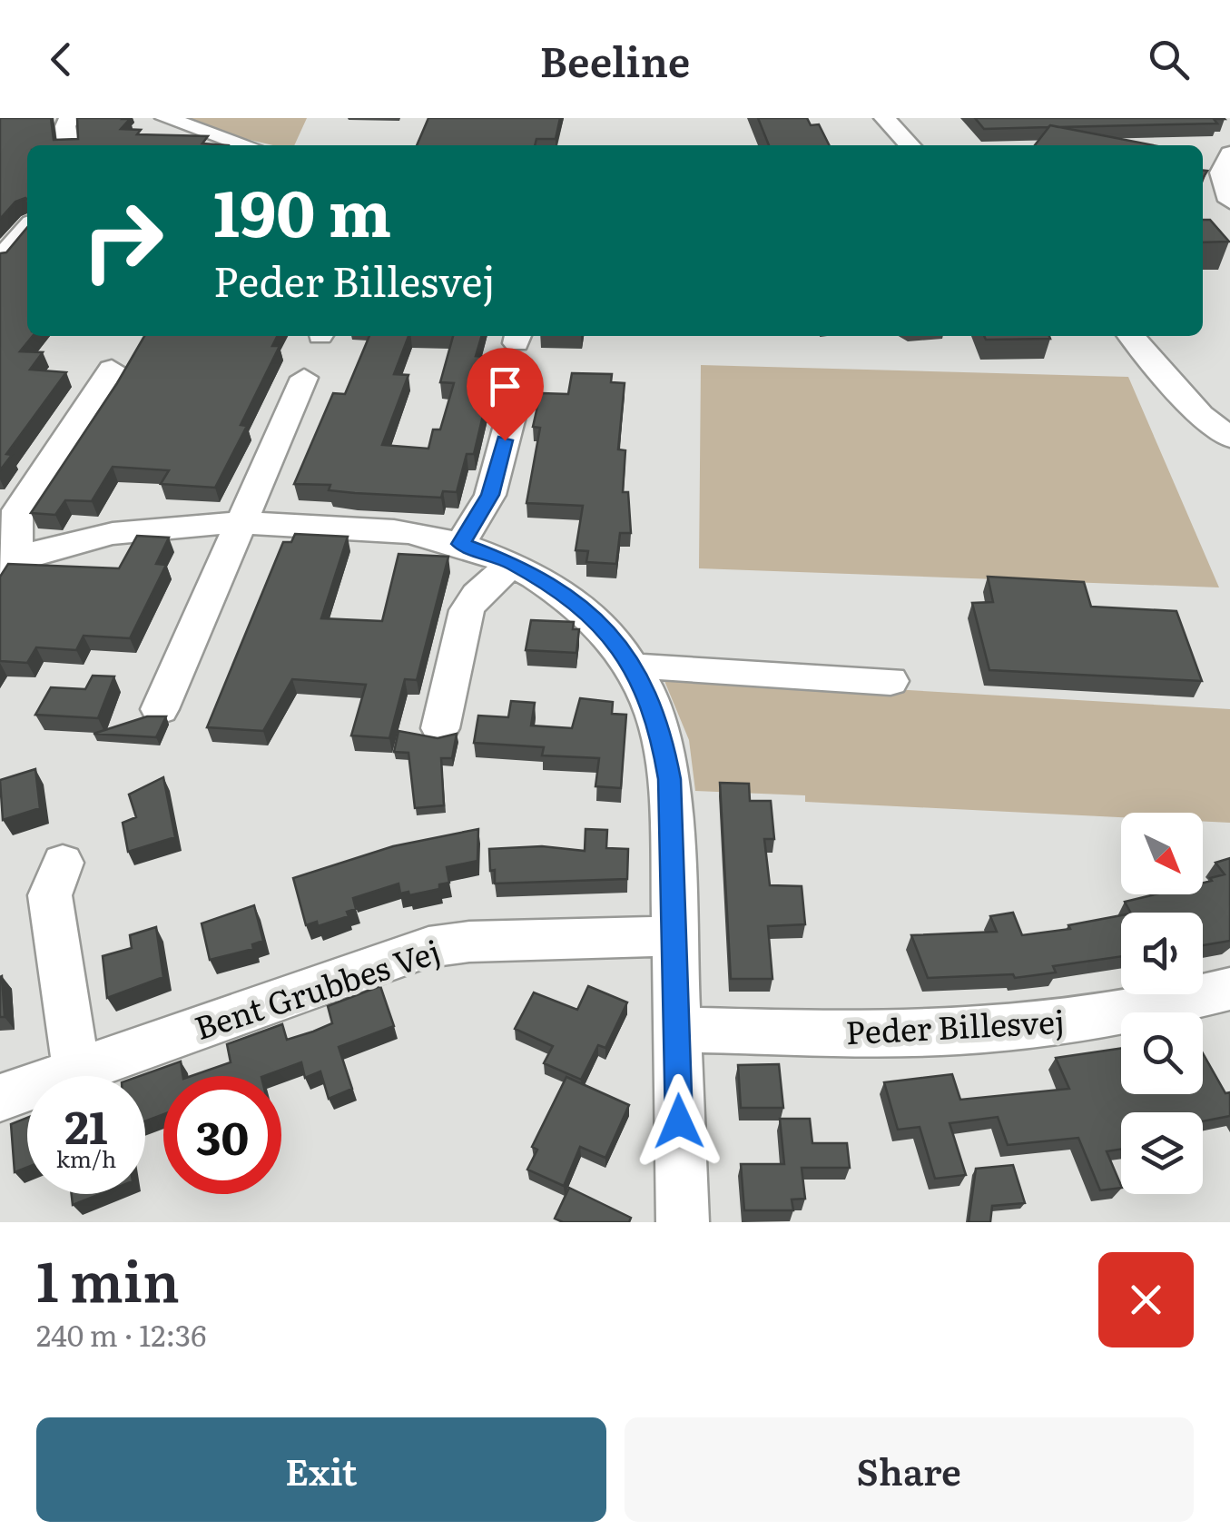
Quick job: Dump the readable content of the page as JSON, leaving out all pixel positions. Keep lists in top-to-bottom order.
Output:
{
  "streets": {
    "street": ["Bent Grubbes Vej", "Peder Billesvej"]
  },
  "north": "bottom right",
  "page": {
    "header": "Beeline",
    "turn": ["190 m", "Peder Billesvej"],
    "speed": "21 km/h",
    "limit": "30",
    "heading": ["1 min", "240 m · 12:36"],
    "buttons": ["Exit", "Share"]
  }
}
